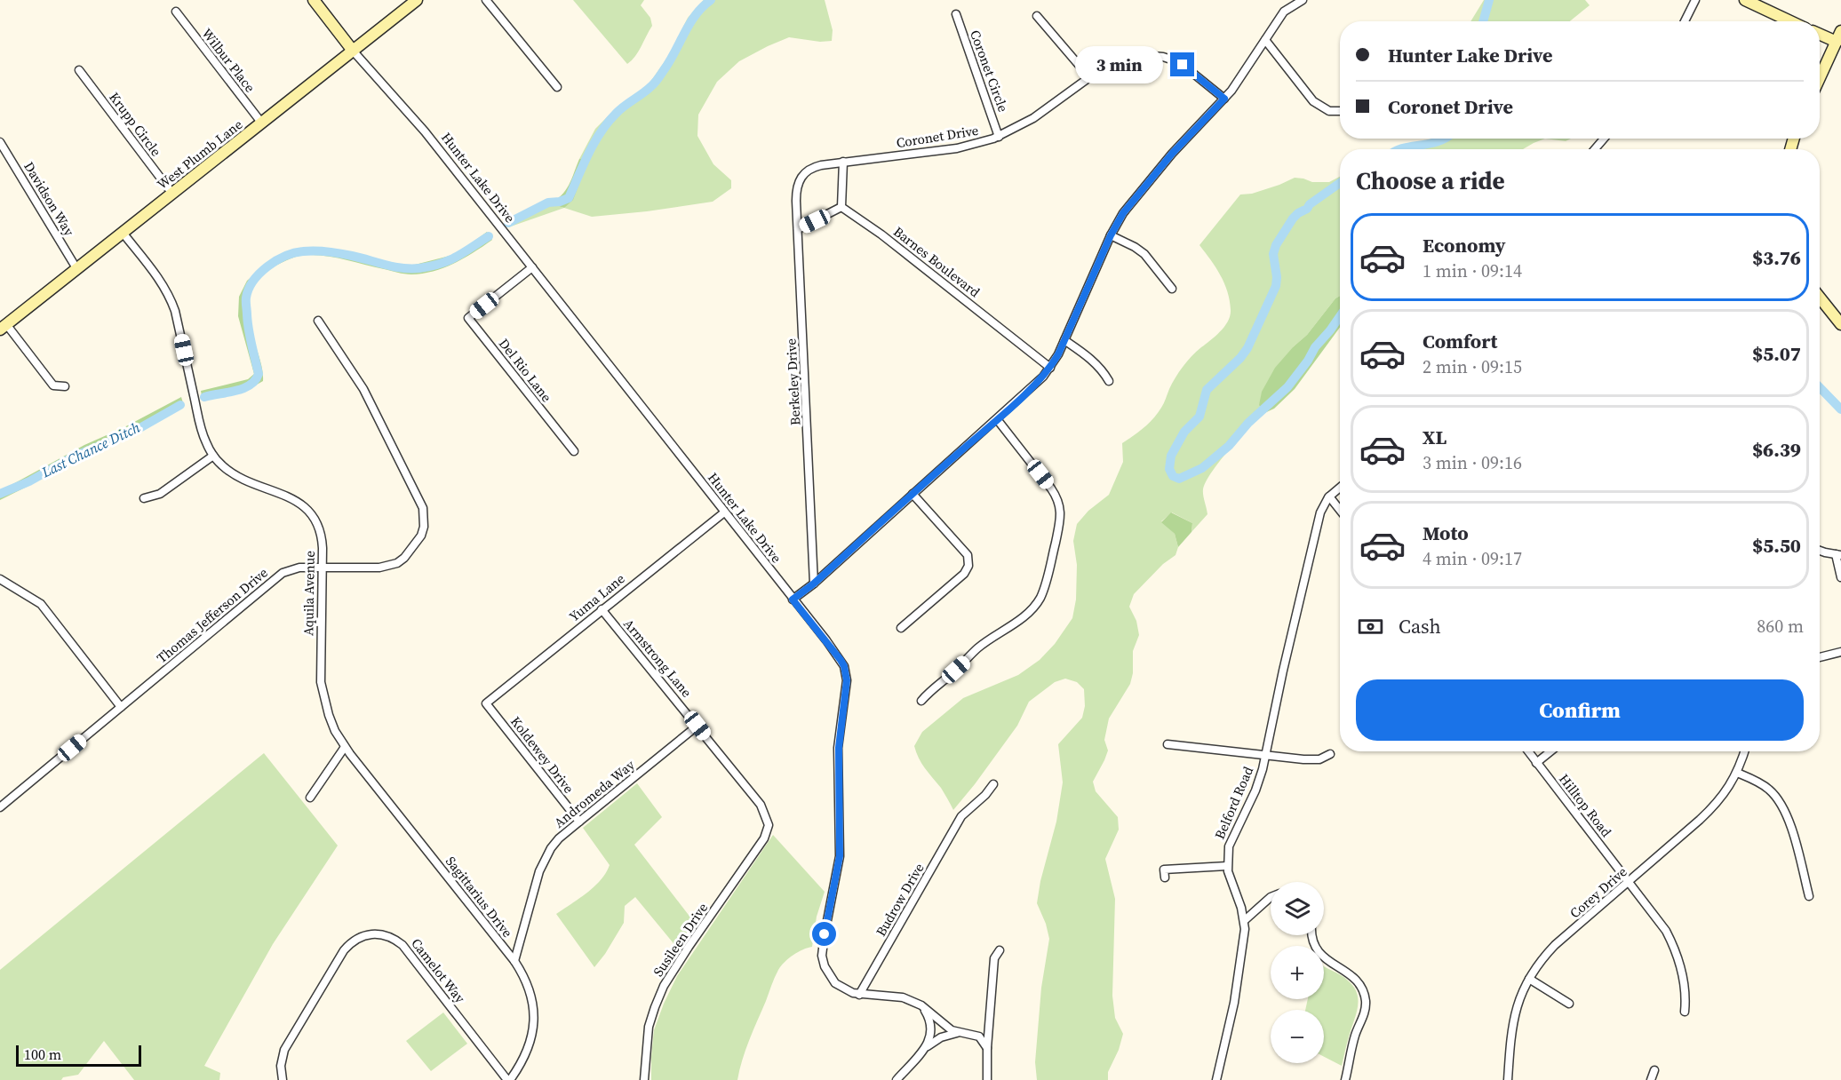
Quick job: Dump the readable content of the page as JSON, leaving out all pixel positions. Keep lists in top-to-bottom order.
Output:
{
  "streets": {
    "main road": ["West Plumb Lane", "Hunter Lake Drive"],
    "street": [
      "Wilbur Place",
      "Coronet Circle",
      "Krupp Circle",
      "Coronet Drive",
      "Davidson Way",
      "Barnes Boulevard",
      "Del Rio Lane",
      "Berkeley Drive",
      "Aquila Avenue",
      "Yuma Lane",
      "Thomas Jefferson Drive",
      "Armstrong Lane",
      "Koldewey Drive",
      "Andromeda Way",
      "Belford Road",
      "Hilltop Road",
      "Corey Drive",
      "Sagittarius Drive",
      "Budrow Drive",
      "Susileen Drive",
      "Camelot Way"
    ]
  },
  "crossings": [
    ["Wilbur Place", "West Plumb Lane"],
    ["Coronet Circle", "Coronet Drive"],
    ["Krupp Circle", "West Plumb Lane"],
    ["Coronet Drive", "Berkeley Drive"],
    ["West Plumb Lane", "Hunter Lake Drive"],
    ["West Plumb Lane", "Davidson Way"],
    ["West Plumb Lane", "Aquila Avenue"],
    ["Hunter Lake Drive", "Del Rio Lane"],
    ["Hunter Lake Drive", "Yuma Lane"],
    ["Hunter Lake Drive", "Budrow Drive"],
    ["Aquila Avenue", "Thomas Jefferson Drive"],
    ["Aquila Avenue", "Sagittarius Drive"],
    ["Yuma Lane", "Armstrong Lane"],
    ["Yuma Lane", "Koldewey Drive"],
    ["Armstrong Lane", "Andromeda Way"],
    ["Armstrong Lane", "Susileen Drive"],
    ["Koldewey Drive", "Andromeda Way"],
    ["Andromeda Way", "Sagittarius Drive"],
    ["Hilltop Road", "Corey Drive"],
    ["Sagittarius Drive", "Camelot Way"]
  ],
  "water": ["Last Chance Ditch"],
  "scale_bar": "100 m",
  "page": {
    "banner": ["Hunter Lake Drive", "Coronet Drive"],
    "bubble": "3 min",
    "heading": "Choose a ride",
    "list": [
      {
        "name": "Economy",
        "note": "1 min · 09:14",
        "value": "$3.76"
      },
      {
        "name": "Comfort",
        "note": "2 min · 09:15",
        "value": "$5.07"
      },
      {
        "name": "XL",
        "note": "3 min · 09:16",
        "value": "$6.39"
      },
      {
        "name": "Moto",
        "note": "4 min · 09:17",
        "value": "$5.50"
      }
    ],
    "pay": ["Cash", "860 m"],
    "buttons": "Confirm",
    "map_buttons": ["+", "−"],
    "scale": "100 m"
  }
}
